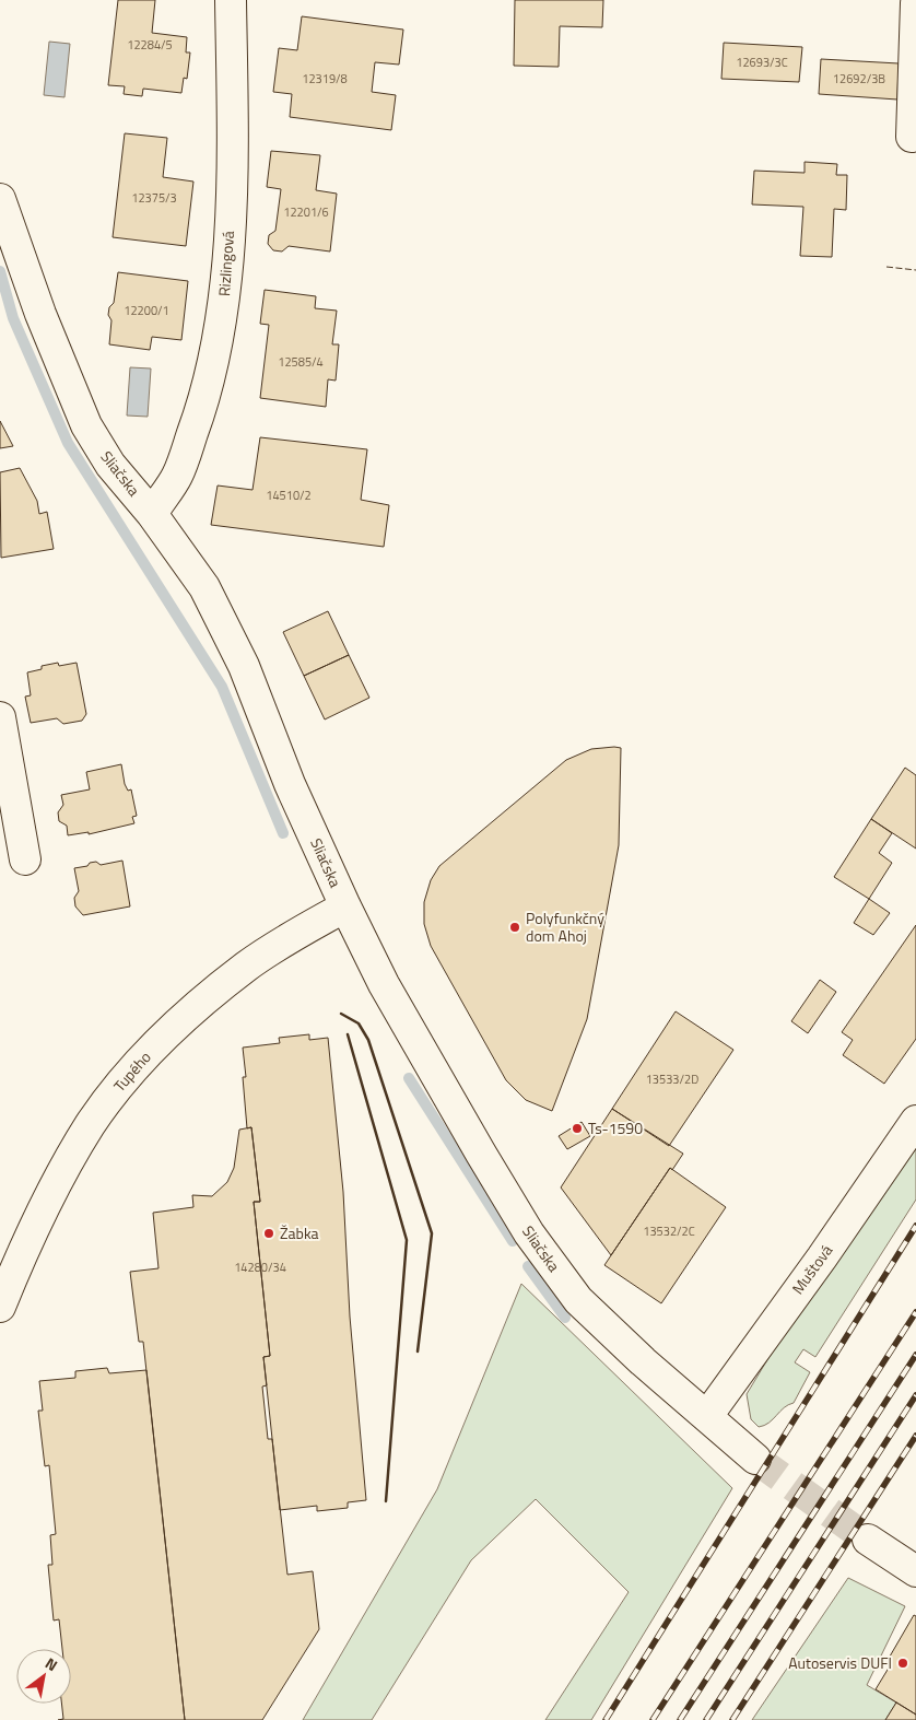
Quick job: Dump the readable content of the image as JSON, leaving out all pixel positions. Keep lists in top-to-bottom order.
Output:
{
  "streets": {
    "street": [
      "Rizlingová",
      "Sliačska",
      "Tupého",
      "Muštová"
    ]
  },
  "crossings": [
    ["Rizlingová", "Sliačska"],
    ["Sliačska", "Tupého"],
    ["Sliačska", "Muštová"]
  ],
  "places": [
    "Polyfunkčný dom Ahoj",
    "Ts-1590",
    "Žabka",
    "Autoservis DUFI"
  ],
  "house_numbers": [
    "12284/5",
    "12693/3C",
    "12319/8",
    "12692/3B",
    "12375/3",
    "12201/6",
    "12200/1",
    "12585/4",
    "14510/2",
    "13533/2D",
    "13532/2C",
    "14280/34"
  ],
  "north": "top right"
}
